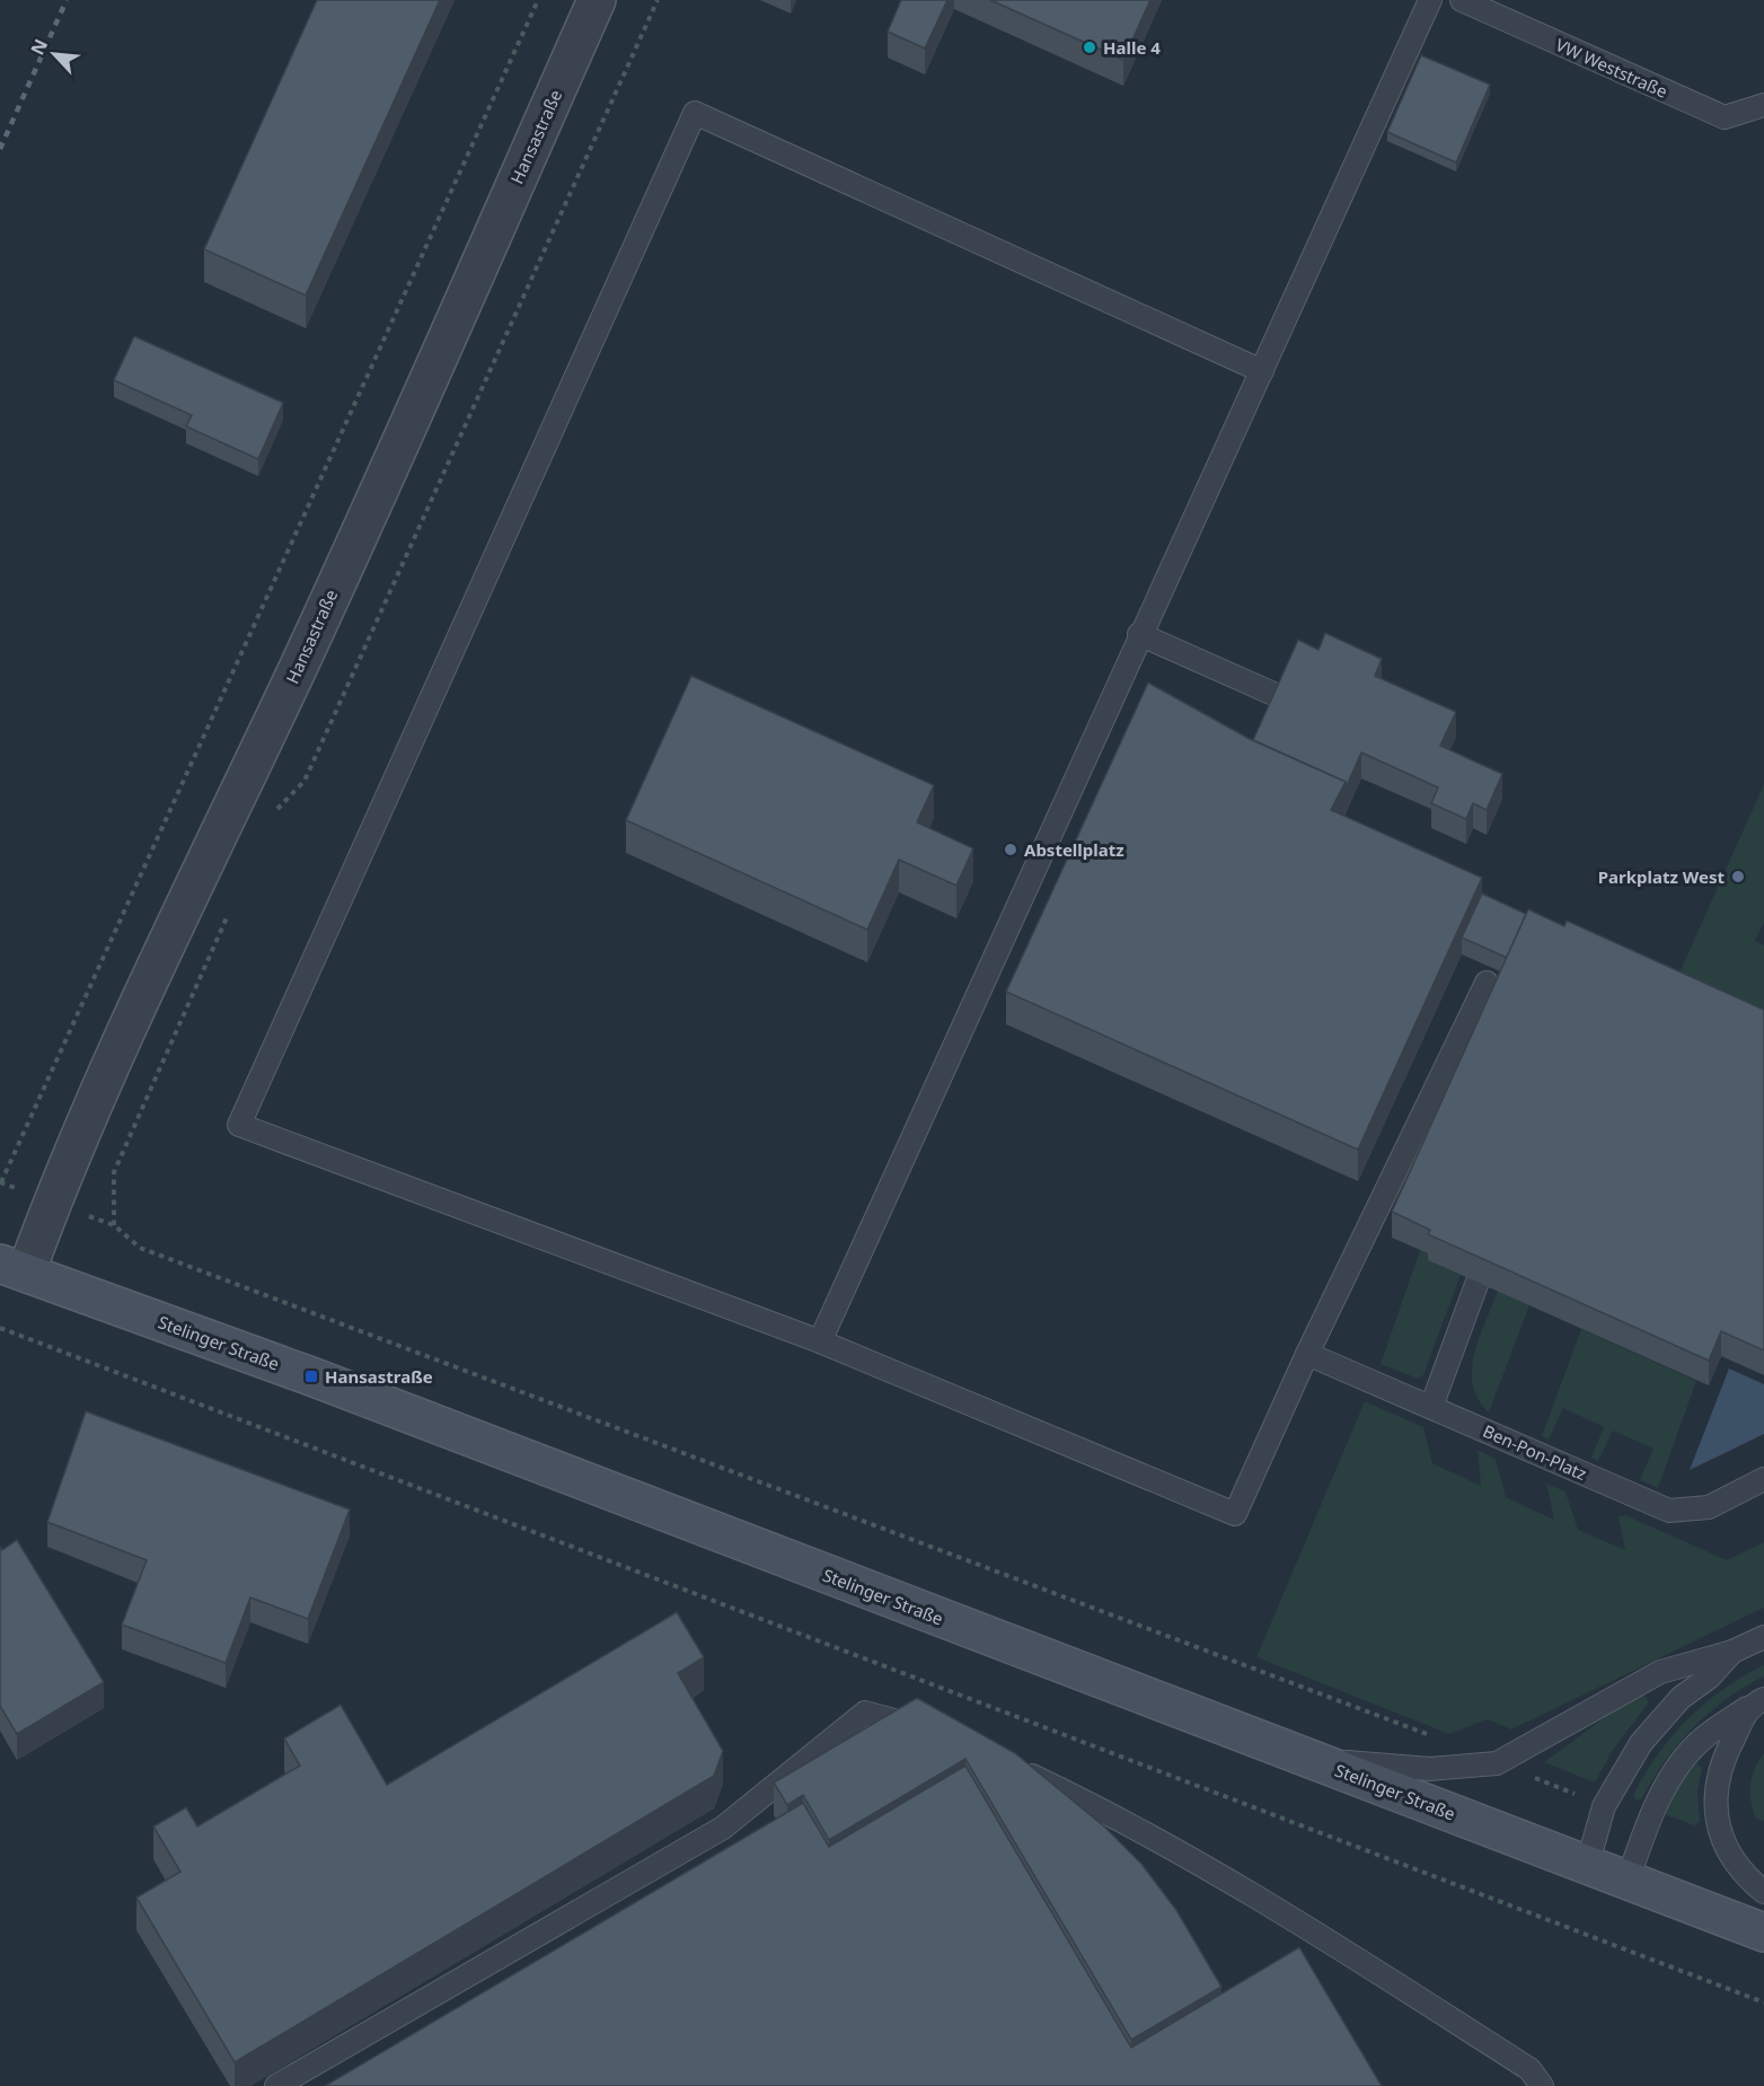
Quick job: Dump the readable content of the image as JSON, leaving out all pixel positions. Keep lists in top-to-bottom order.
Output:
{
  "streets": {
    "main road": ["Stelinger Straße"],
    "street": ["Hansastraße"],
    "lane": ["VW Weststraße", "Ben-Pon-Platz"]
  },
  "crossings": [
    ["Hansastraße", "Stelinger Straße"]
  ],
  "places": {
    "other": ["Halle 4", "Abstellplatz", "Parkplatz West"],
    "transit": ["Hansastraße"]
  },
  "north": "top left"
}
